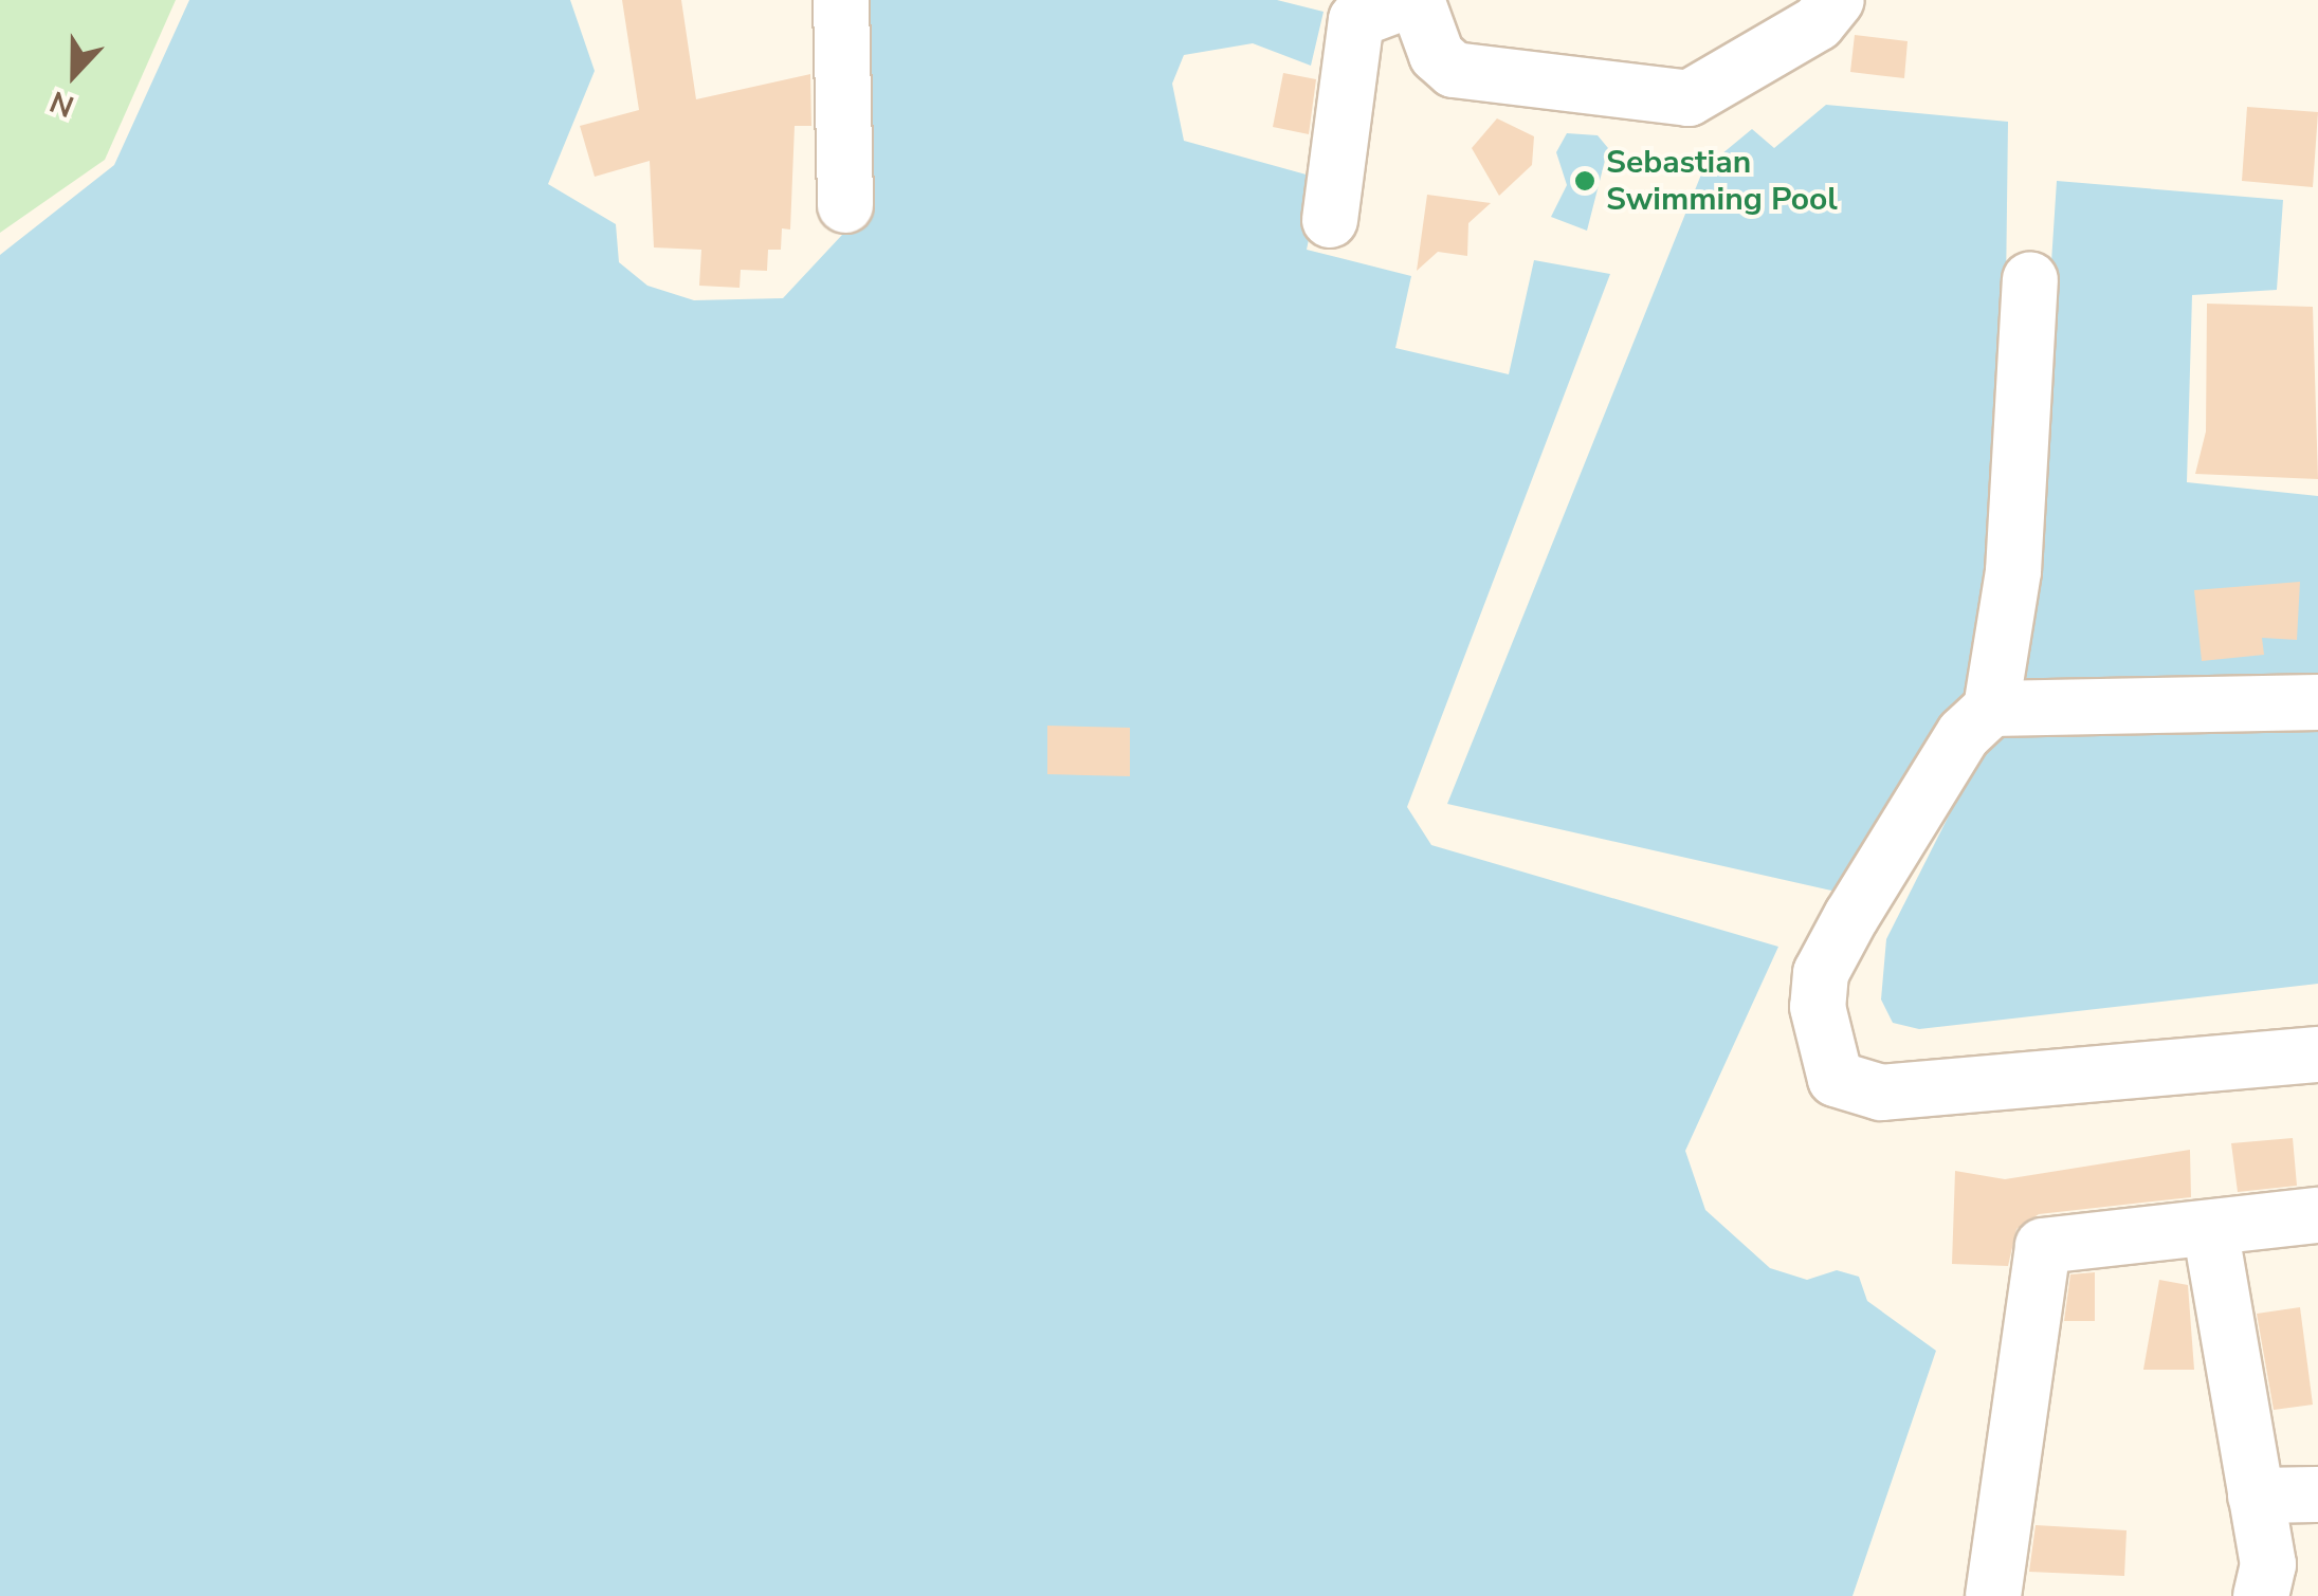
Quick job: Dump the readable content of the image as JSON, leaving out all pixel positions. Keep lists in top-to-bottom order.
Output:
{
  "places": ["Sebastian Swimming Pool"],
  "north": "bottom"
}
